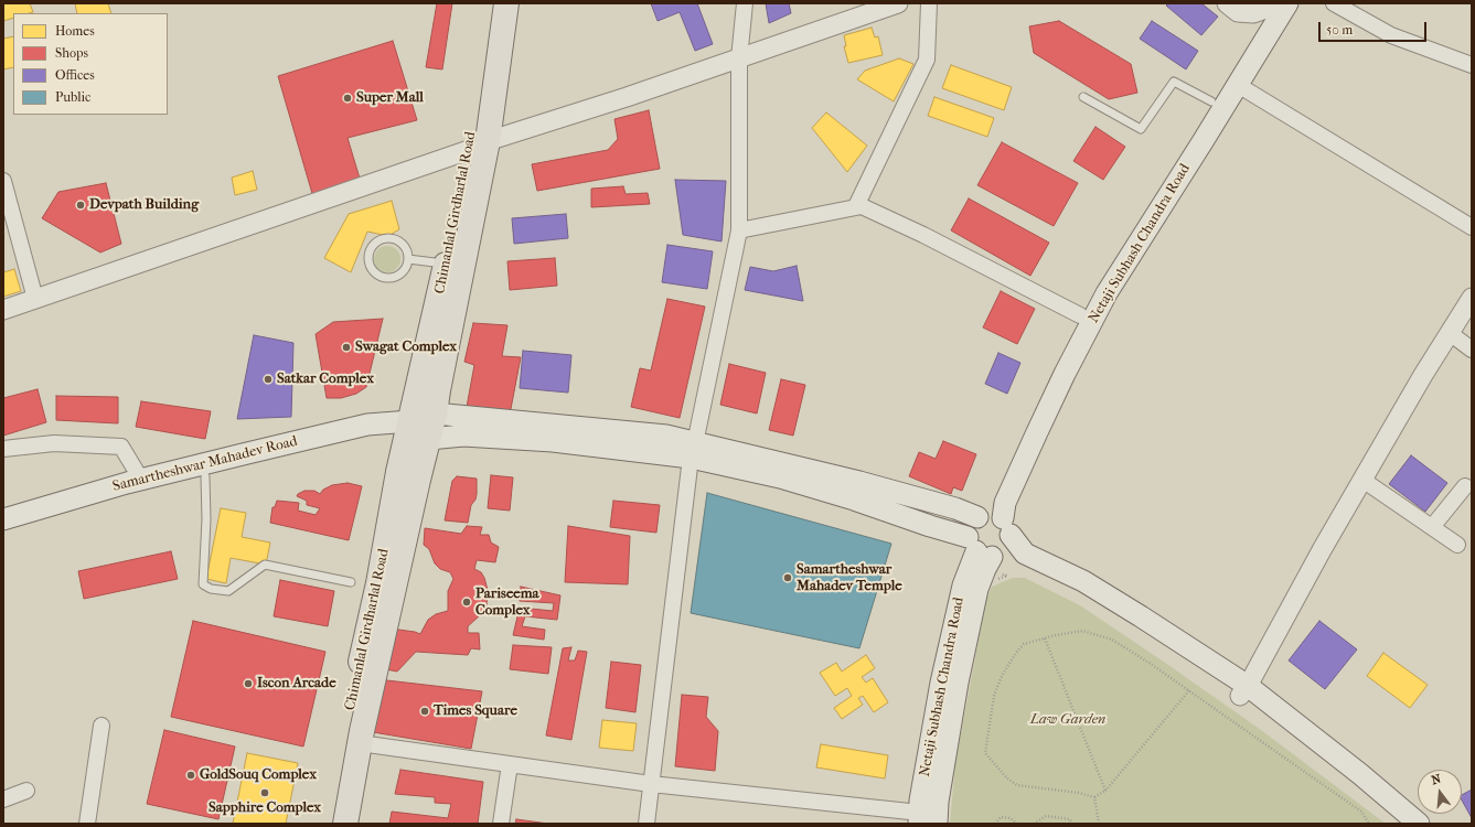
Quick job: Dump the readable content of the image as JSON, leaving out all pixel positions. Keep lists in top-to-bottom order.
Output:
{
  "streets": {
    "main road": ["Chimanlal Girdharlal Road", "Netaji Subhash Chandra Road", "Samartheshwar Mahadev Road"]
  },
  "crossings": [
    ["Chimanlal Girdharlal Road", "Samartheshwar Mahadev Road"]
  ],
  "parks": ["Law Garden"],
  "places": [
    "Super Mall",
    "Devpath Building",
    "Swagat Complex",
    "Satkar Complex",
    "Samartheshwar Mahadev Temple",
    "Pariseema Complex",
    "Iscon Arcade",
    "Times Square",
    "GoldSouq Complex",
    "Sapphire Complex"
  ],
  "legend": [
    "Homes",
    "Shops",
    "Offices",
    "Public"
  ],
  "scale_bar": "50 m",
  "north": "top"
}
